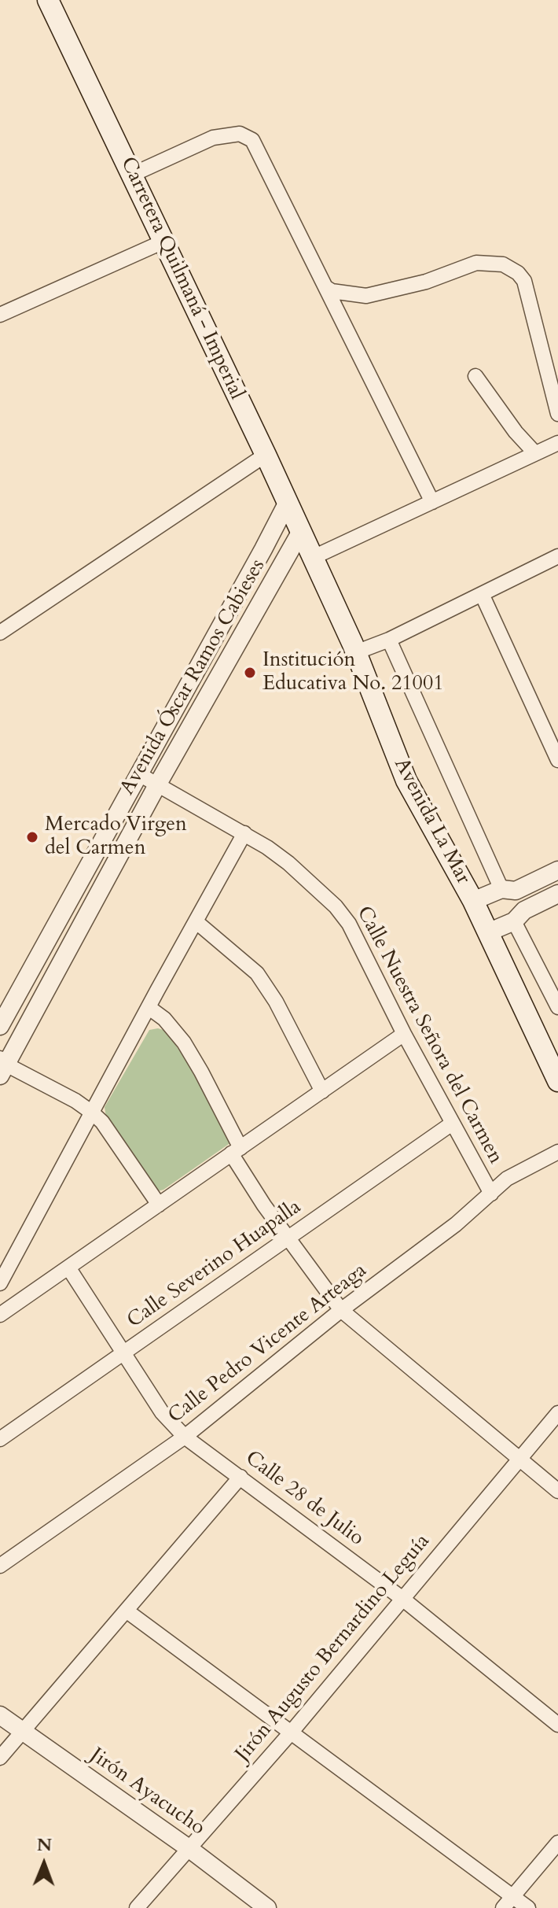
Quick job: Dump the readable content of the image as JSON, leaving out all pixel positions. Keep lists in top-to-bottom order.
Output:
{
  "streets": {
    "main road": ["Carretera Quilmaná - Imperial", "Avenida La Mar"],
    "street": [
      "Avenida Óscar Ramos Cabieses",
      "Calle Nuestra Señora del Carmen",
      "Calle Severino Huapalla",
      "Calle Pedro Vicente Arteaga",
      "Calle 28 de Julio",
      "Jirón Augusto Bernardino Leguía",
      "Jirón Ayacucho"
    ]
  },
  "crossings": [
    ["Carretera Quilmaná - Imperial", "Avenida Óscar Ramos Cabieses"],
    ["Carretera Quilmaná - Imperial", "Avenida La Mar"],
    ["Avenida Óscar Ramos Cabieses", "Calle Nuestra Señora del Carmen"],
    ["Calle Nuestra Señora del Carmen", "Calle Severino Huapalla"],
    ["Calle Nuestra Señora del Carmen", "Calle Pedro Vicente Arteaga"],
    ["Calle Severino Huapalla", "Calle 28 de Julio"],
    ["Calle Pedro Vicente Arteaga", "Calle 28 de Julio"],
    ["Calle 28 de Julio", "Jirón Augusto Bernardino Leguía"],
    ["Jirón Augusto Bernardino Leguía", "Jirón Ayacucho"]
  ],
  "places": ["Institución Educativa No. 21001", "Mercado Virgen del Carmen"],
  "north": "top"
}
